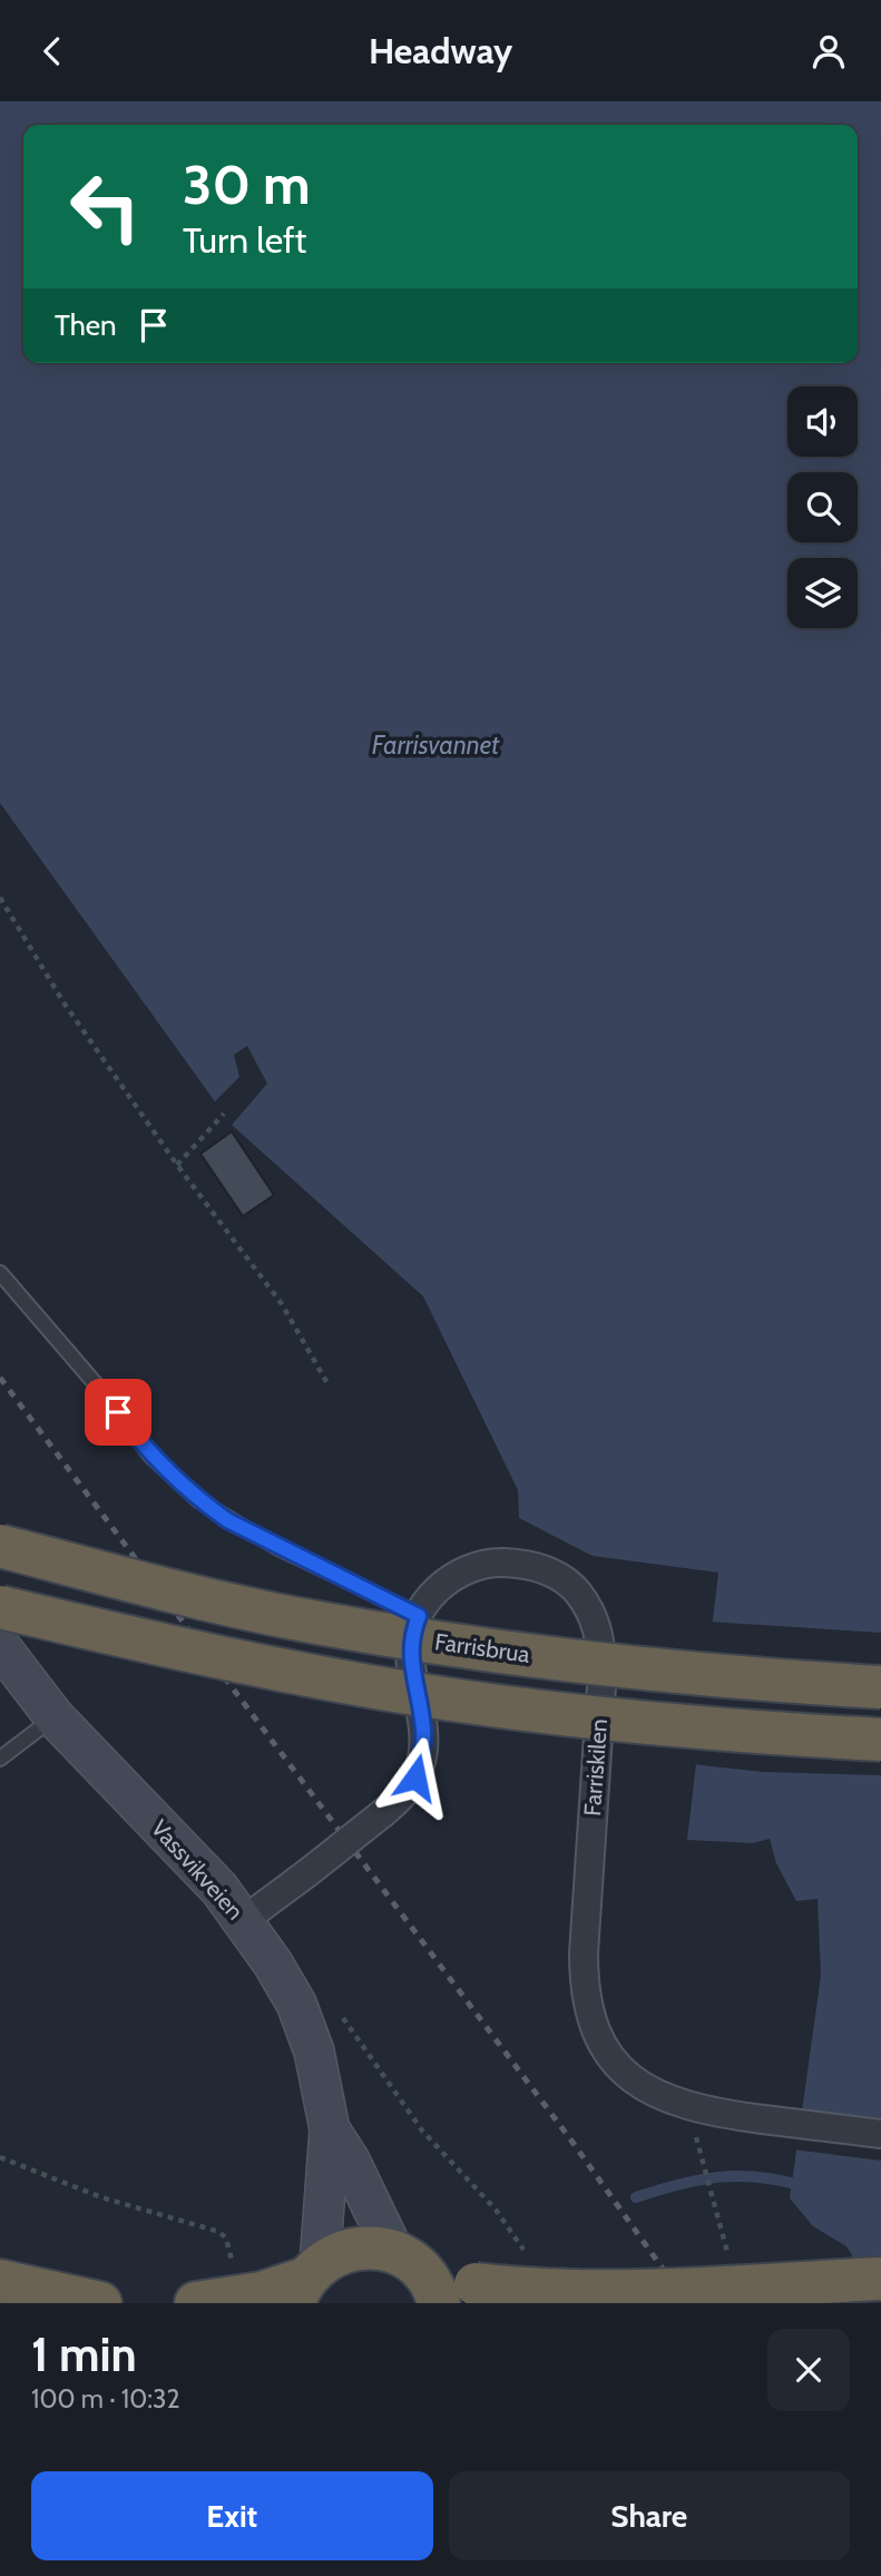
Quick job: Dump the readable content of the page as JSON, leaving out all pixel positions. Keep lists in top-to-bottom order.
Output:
{
  "streets": {
    "highway": ["Farrisbrua"],
    "street": ["Farriskilen", "Vassvikveien"]
  },
  "crossings": [
    ["Farriskilen", "Vassvikveien"]
  ],
  "water": ["Farrisvannet"],
  "page": {
    "header": "Headway",
    "turn": ["30 m", "Turn left"],
    "then": "Then",
    "heading": ["1 min", "100 m · 10:32"],
    "buttons": ["Exit", "Share"]
  }
}
